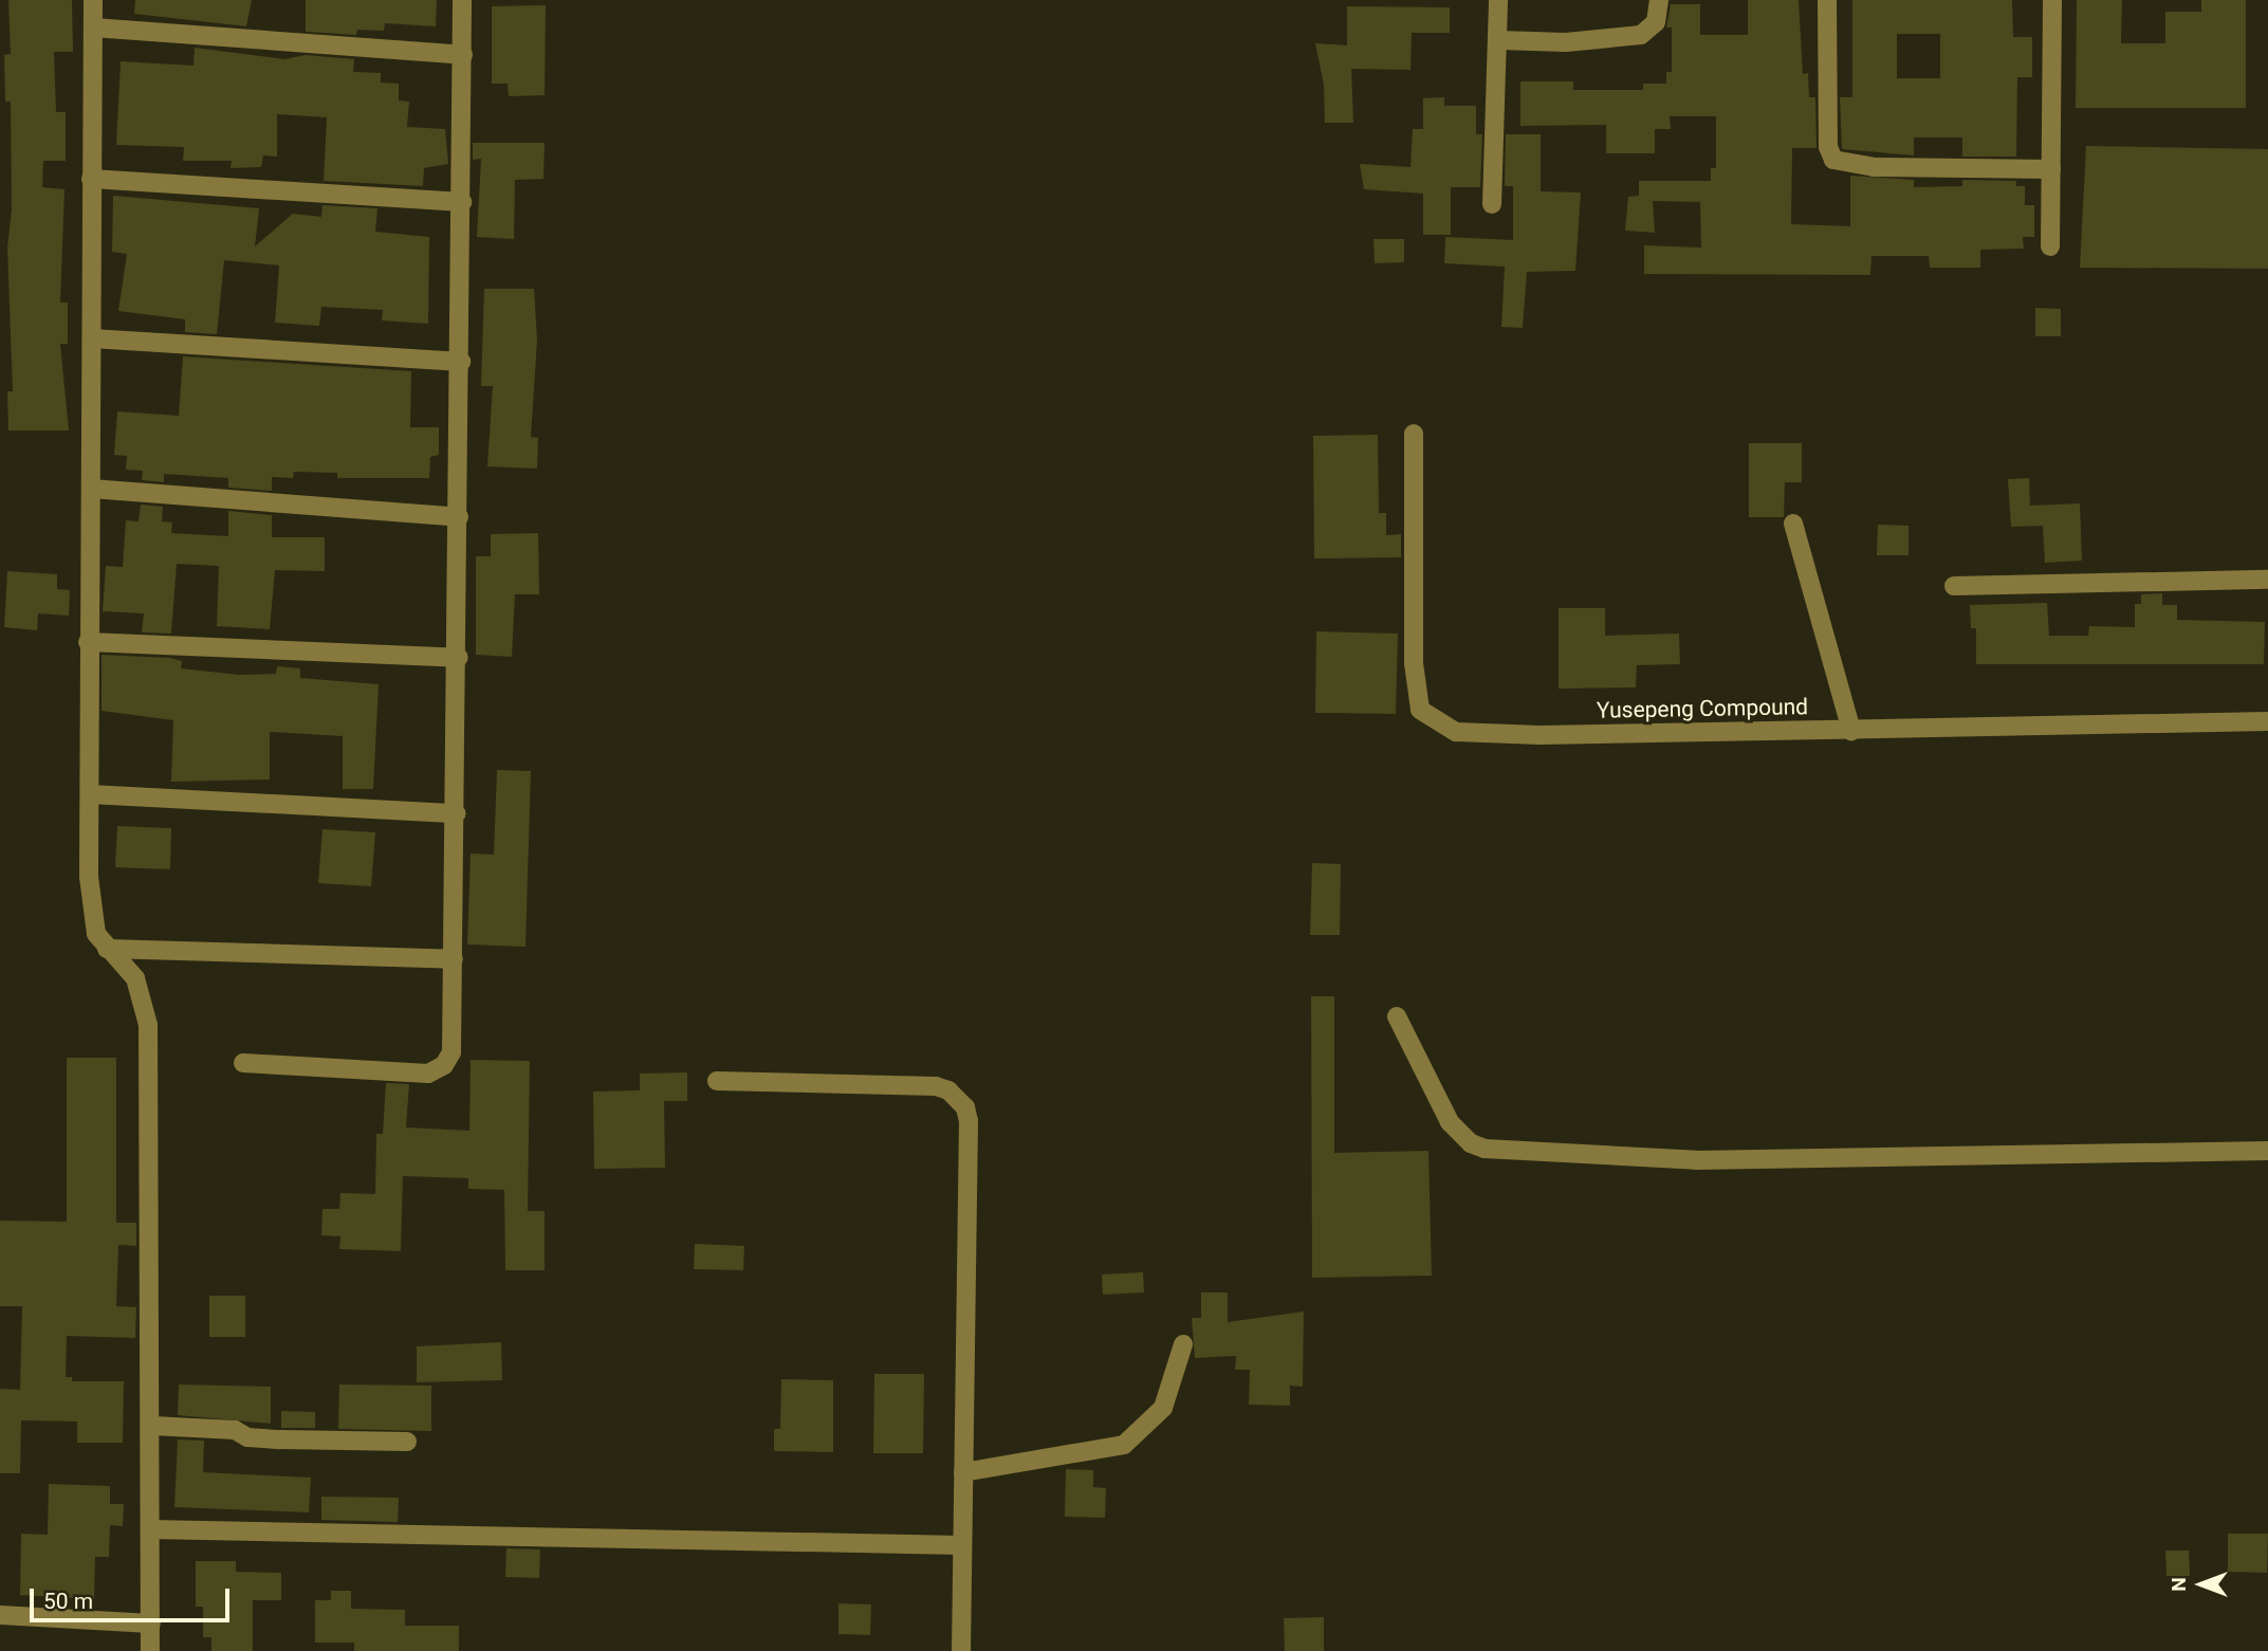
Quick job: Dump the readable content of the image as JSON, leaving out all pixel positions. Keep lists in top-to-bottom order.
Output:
{
  "streets": {
    "street": ["Yusepeng Compound"]
  },
  "scale_bar": "50 m",
  "north": "left"
}
